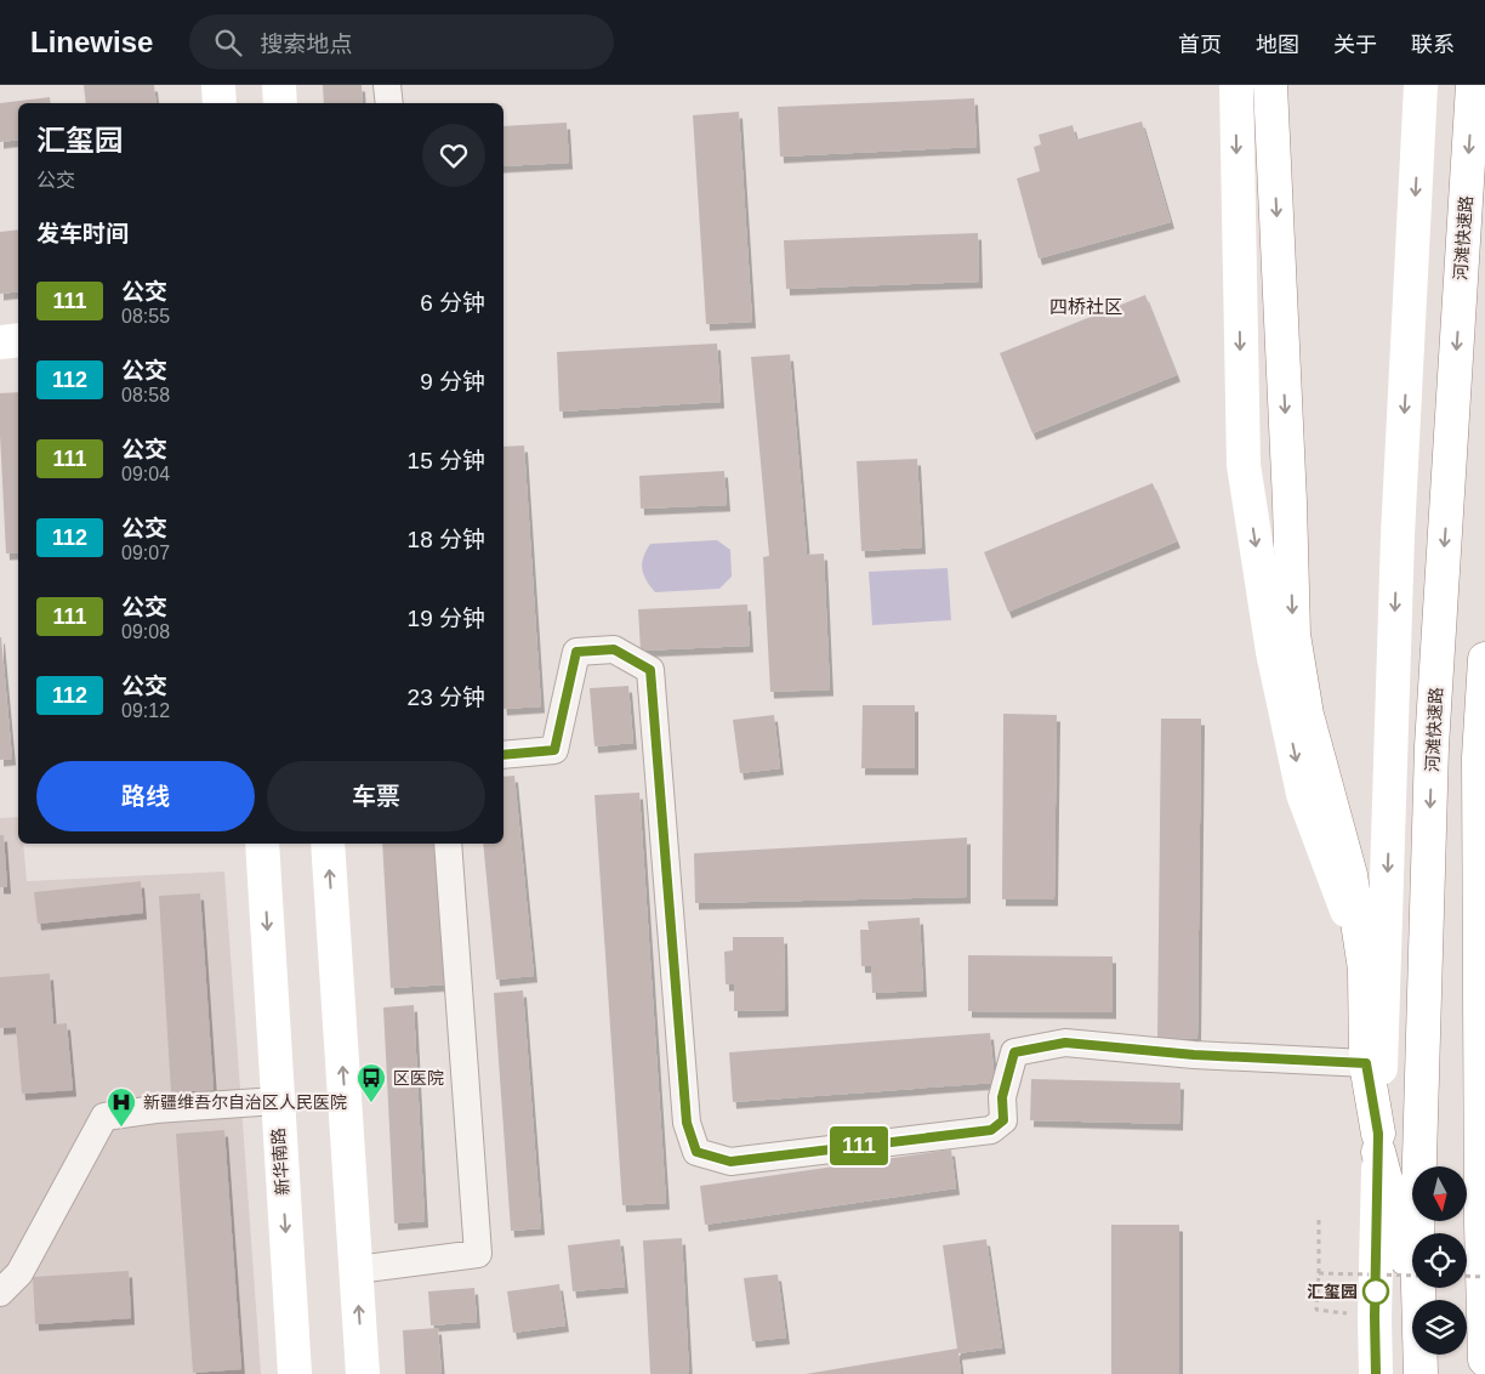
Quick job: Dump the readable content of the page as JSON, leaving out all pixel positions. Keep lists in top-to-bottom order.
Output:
{
  "streets": {
    "main road": ["河滩快速路", "新华南路"]
  },
  "districts": ["四桥社区"],
  "places": {
    "bus stop": ["区医院"],
    "hospital": ["新疆维吾尔自治区人民医院"],
    "other": ["汇玺园"]
  },
  "lines": ["bus line 111"],
  "north": "bottom",
  "page": {
    "header": "Linewise",
    "search": "搜索地点",
    "nav": [
      "首页",
      "地图",
      "关于",
      "联系"
    ],
    "on_map": "111",
    "heading": [
      ["汇玺园", "公交"],
      "发车时间"
    ],
    "list": [
      {
        "mark": "111",
        "name": "公交",
        "note": "08:55",
        "value": "6 分钟"
      },
      {
        "mark": "112",
        "name": "公交",
        "note": "08:58",
        "value": "9 分钟"
      },
      {
        "mark": "111",
        "name": "公交",
        "note": "09:04",
        "value": "15 分钟"
      },
      {
        "mark": "112",
        "name": "公交",
        "note": "09:07",
        "value": "18 分钟"
      },
      {
        "mark": "111",
        "name": "公交",
        "note": "09:08",
        "value": "19 分钟"
      },
      {
        "mark": "112",
        "name": "公交",
        "note": "09:12",
        "value": "23 分钟"
      }
    ],
    "buttons": ["路线", "车票"]
  }
}
